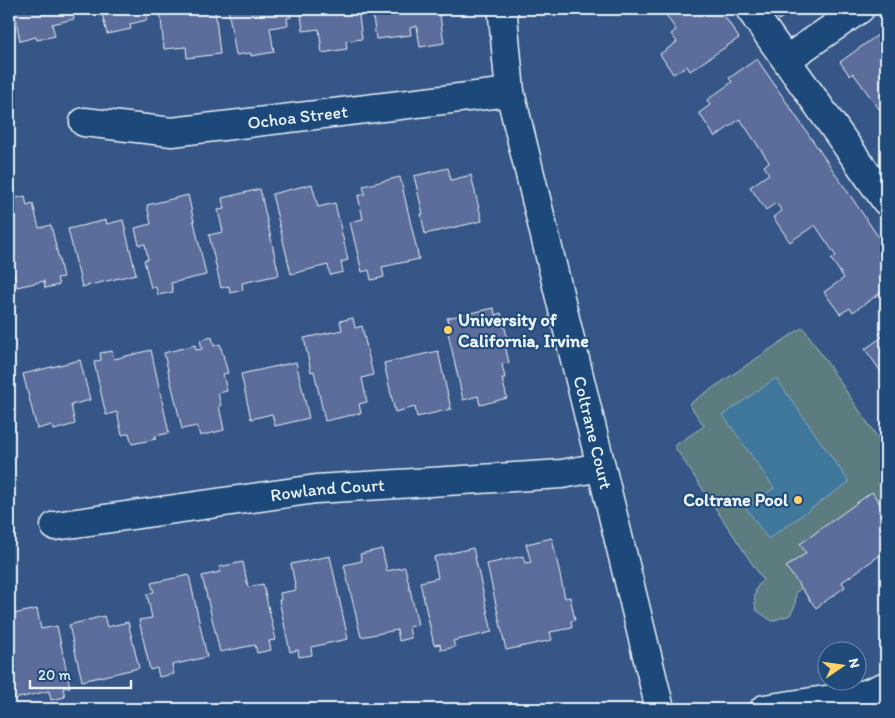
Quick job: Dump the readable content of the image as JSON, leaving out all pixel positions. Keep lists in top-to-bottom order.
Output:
{
  "streets": {
    "street": ["Ochoa Street", "Coltrane Court", "Rowland Court"]
  },
  "crossings": [
    ["Ochoa Street", "Coltrane Court"],
    ["Coltrane Court", "Rowland Court"]
  ],
  "places": ["University of California, Irvine", "Coltrane Pool"],
  "scale_bar": "20 m",
  "north": "right"
}
